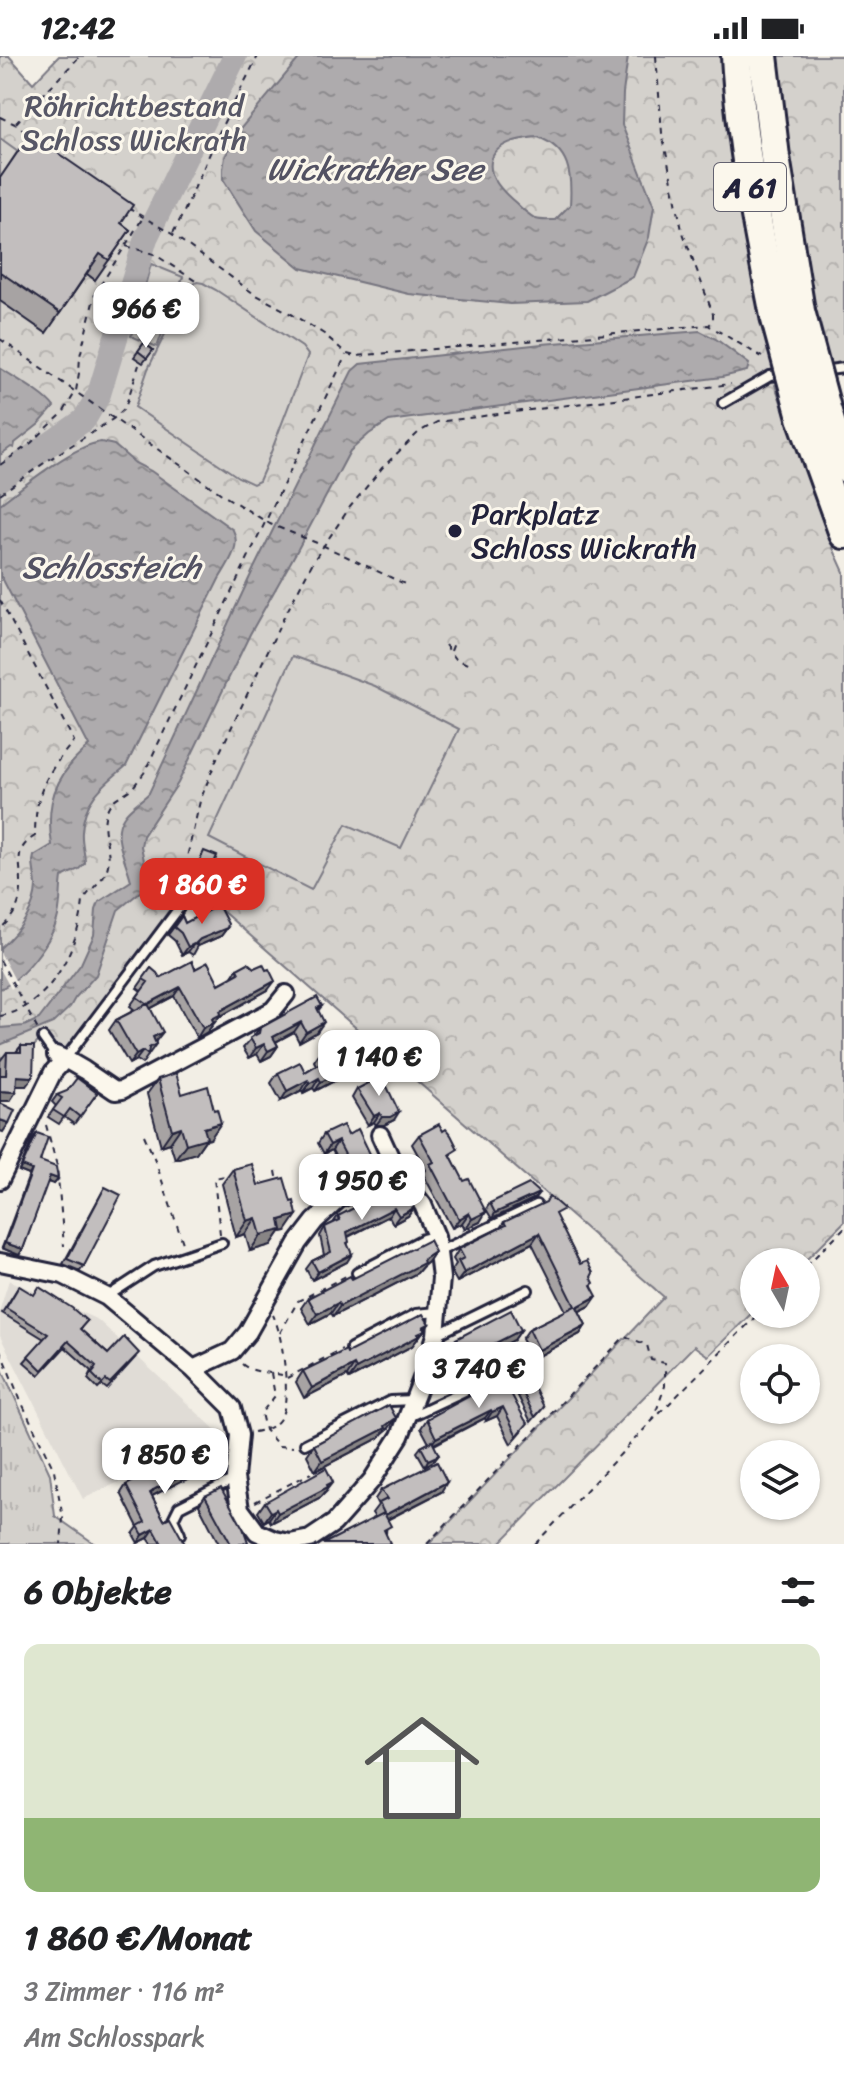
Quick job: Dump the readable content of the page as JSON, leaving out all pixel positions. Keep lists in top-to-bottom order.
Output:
{
  "streets": {
    "highway": ["A 61"]
  },
  "water": ["Wickrather See", "Schlossteich"],
  "parks": ["Röhrichtbestand Schloss Wickrath"],
  "places": ["Parkplatz Schloss Wickrath"],
  "north": "top",
  "page": {
    "status": "12:42",
    "price": [
      "966 €",
      "1 860 €",
      "1 140 €",
      "1 950 €",
      "3 740 €",
      "1 850 €"
    ],
    "heading": "6 Objekte",
    "list": [
      {
        "name": "1 860 €/Monat",
        "note": "3 Zimmer · 116 m² · Am Schlosspark"
      }
    ]
  }
}
